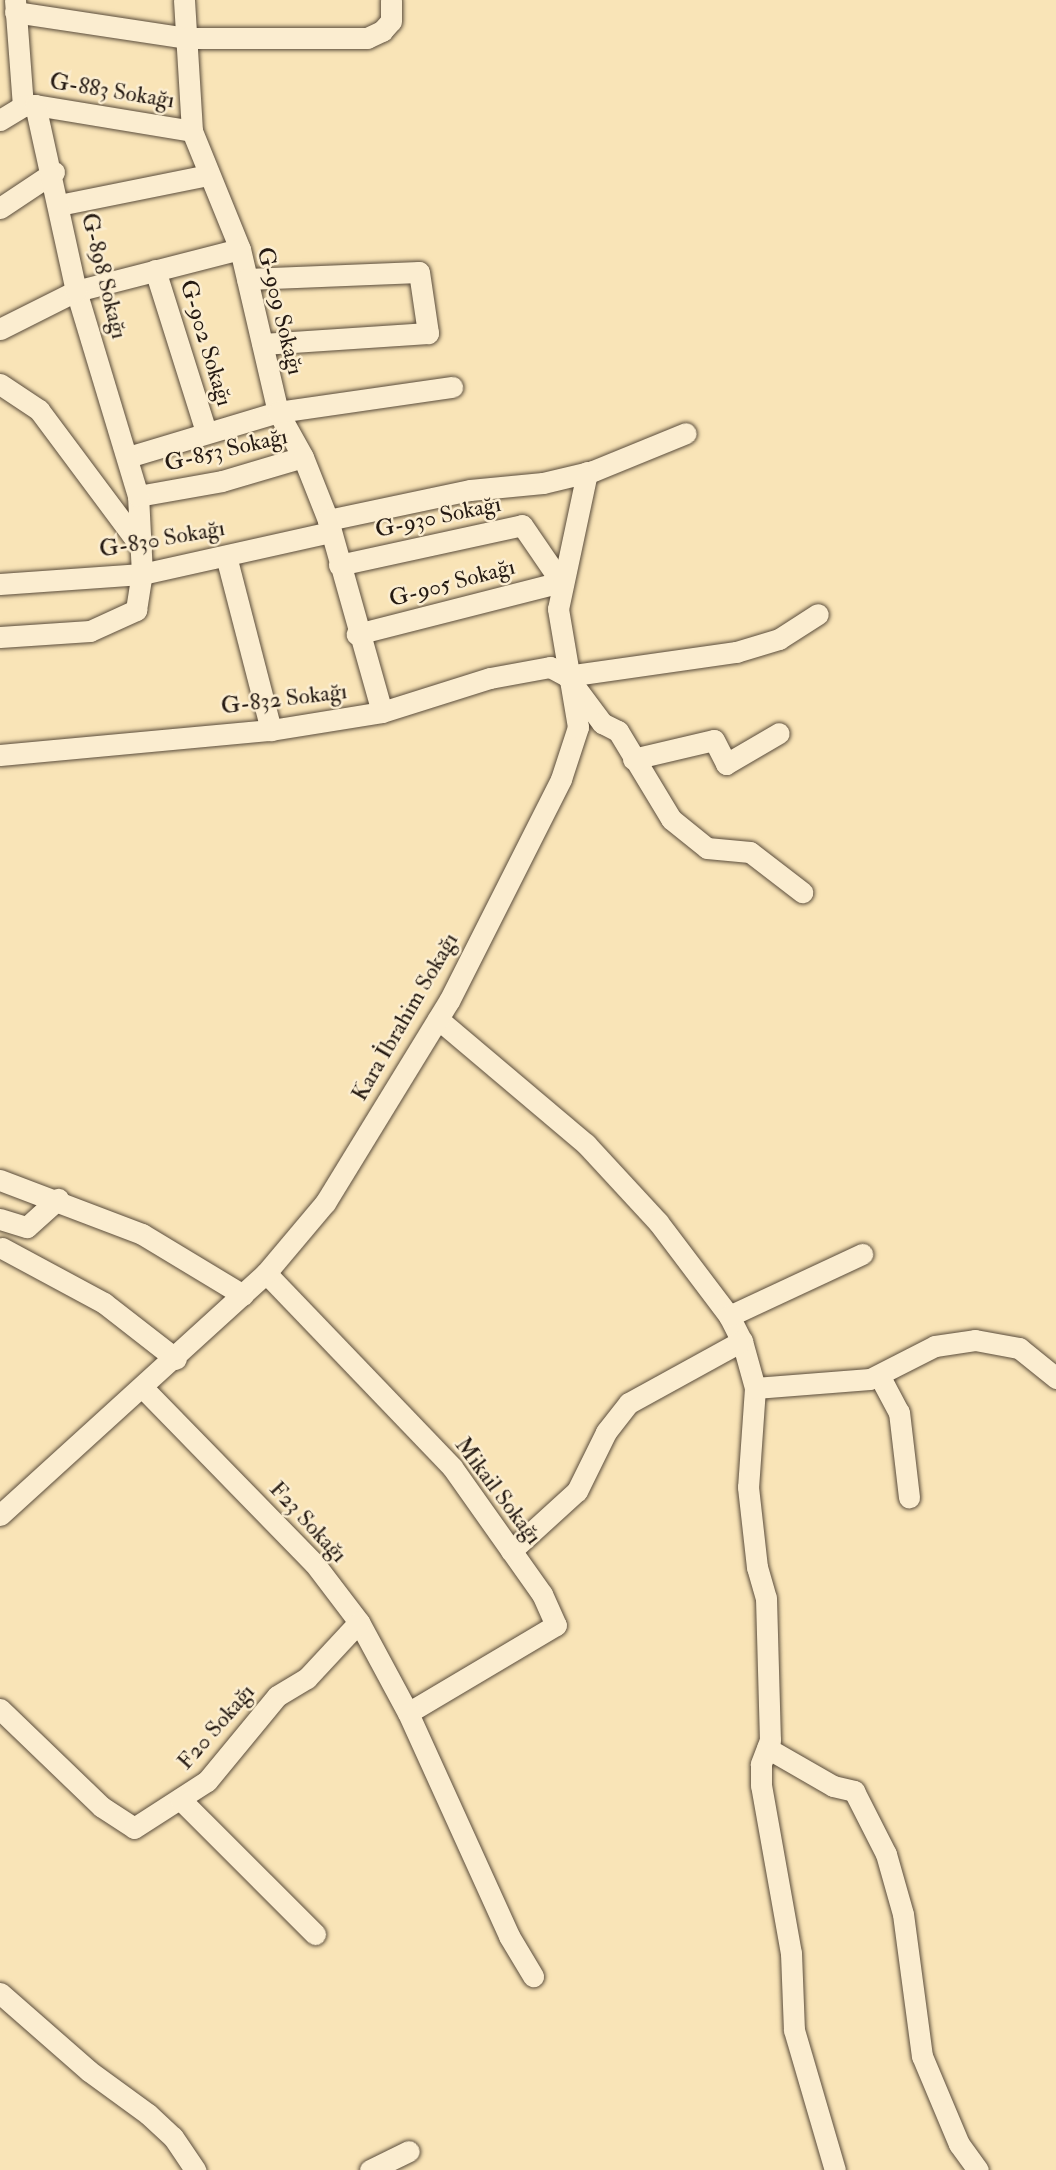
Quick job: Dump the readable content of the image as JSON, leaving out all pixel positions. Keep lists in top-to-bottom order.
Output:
{
  "streets": {
    "street": [
      "G-883 Sokağı",
      "G-898 Sokağı",
      "G-909 Sokağı",
      "G-902 Sokağı",
      "G-853 Sokağı",
      "G-930 Sokağı",
      "G-830 Sokağı",
      "G-905 Sokağı",
      "G-832 Sokağı",
      "Kara İbrahim Sokağı",
      "Mikail Sokağı",
      "F23 Sokağı",
      "F20 Sokağı"
    ]
  },
  "crossings": [
    ["G-883 Sokağı", "G-898 Sokağı"],
    ["G-883 Sokağı", "G-909 Sokağı"],
    ["G-898 Sokağı", "G-853 Sokağı"],
    ["G-898 Sokağı", "G-830 Sokağı"],
    ["G-909 Sokağı", "G-853 Sokağı"],
    ["G-853 Sokağı", "G-830 Sokağı"],
    ["G-930 Sokağı", "G-905 Sokağı"],
    ["G-930 Sokağı", "Kara İbrahim Sokağı"],
    ["G-830 Sokağı", "Kara İbrahim Sokağı"],
    ["G-905 Sokağı", "Kara İbrahim Sokağı"],
    ["G-832 Sokağı", "Kara İbrahim Sokağı"],
    ["Kara İbrahim Sokağı", "Mikail Sokağı"],
    ["Kara İbrahim Sokağı", "F23 Sokağı"],
    ["Mikail Sokağı", "F23 Sokağı"],
    ["F23 Sokağı", "F20 Sokağı"]
  ]
}
